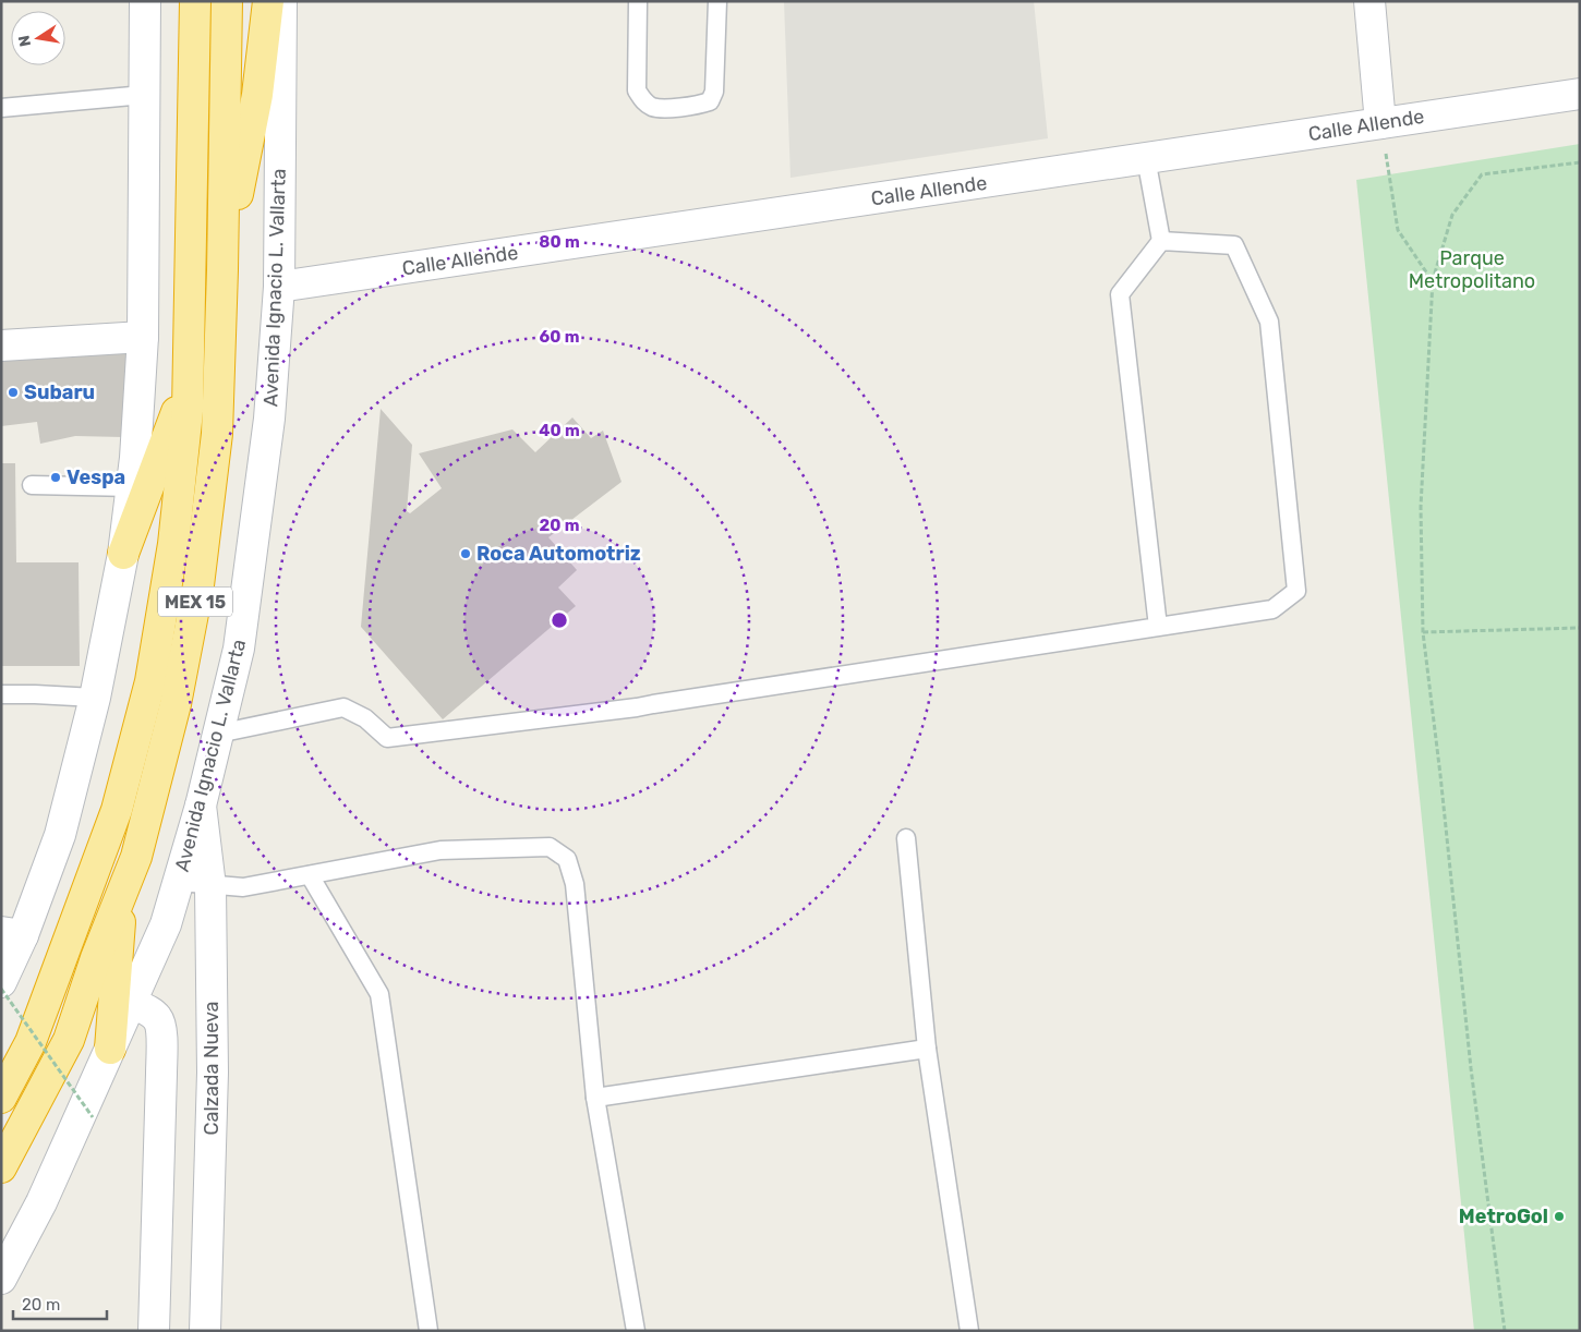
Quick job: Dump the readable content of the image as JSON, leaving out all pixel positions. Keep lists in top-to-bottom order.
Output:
{
  "streets": {
    "highway": ["MEX 15"],
    "street": ["Calle Allende", "Avenida Ignacio L. Vallarta", "Calzada Nueva"]
  },
  "crossings": [
    ["Calle Allende", "Avenida Ignacio L. Vallarta"],
    ["Avenida Ignacio L. Vallarta", "Calzada Nueva"]
  ],
  "parks": ["Parque Metropolitano"],
  "places": [
    "Subaru",
    "Vespa",
    "Roca Automotriz",
    "MetroGol"
  ],
  "scale_bar": "20 m",
  "north": "left",
  "rings": [
    "80 m",
    "60 m",
    "40 m",
    "20 m"
  ]
}
